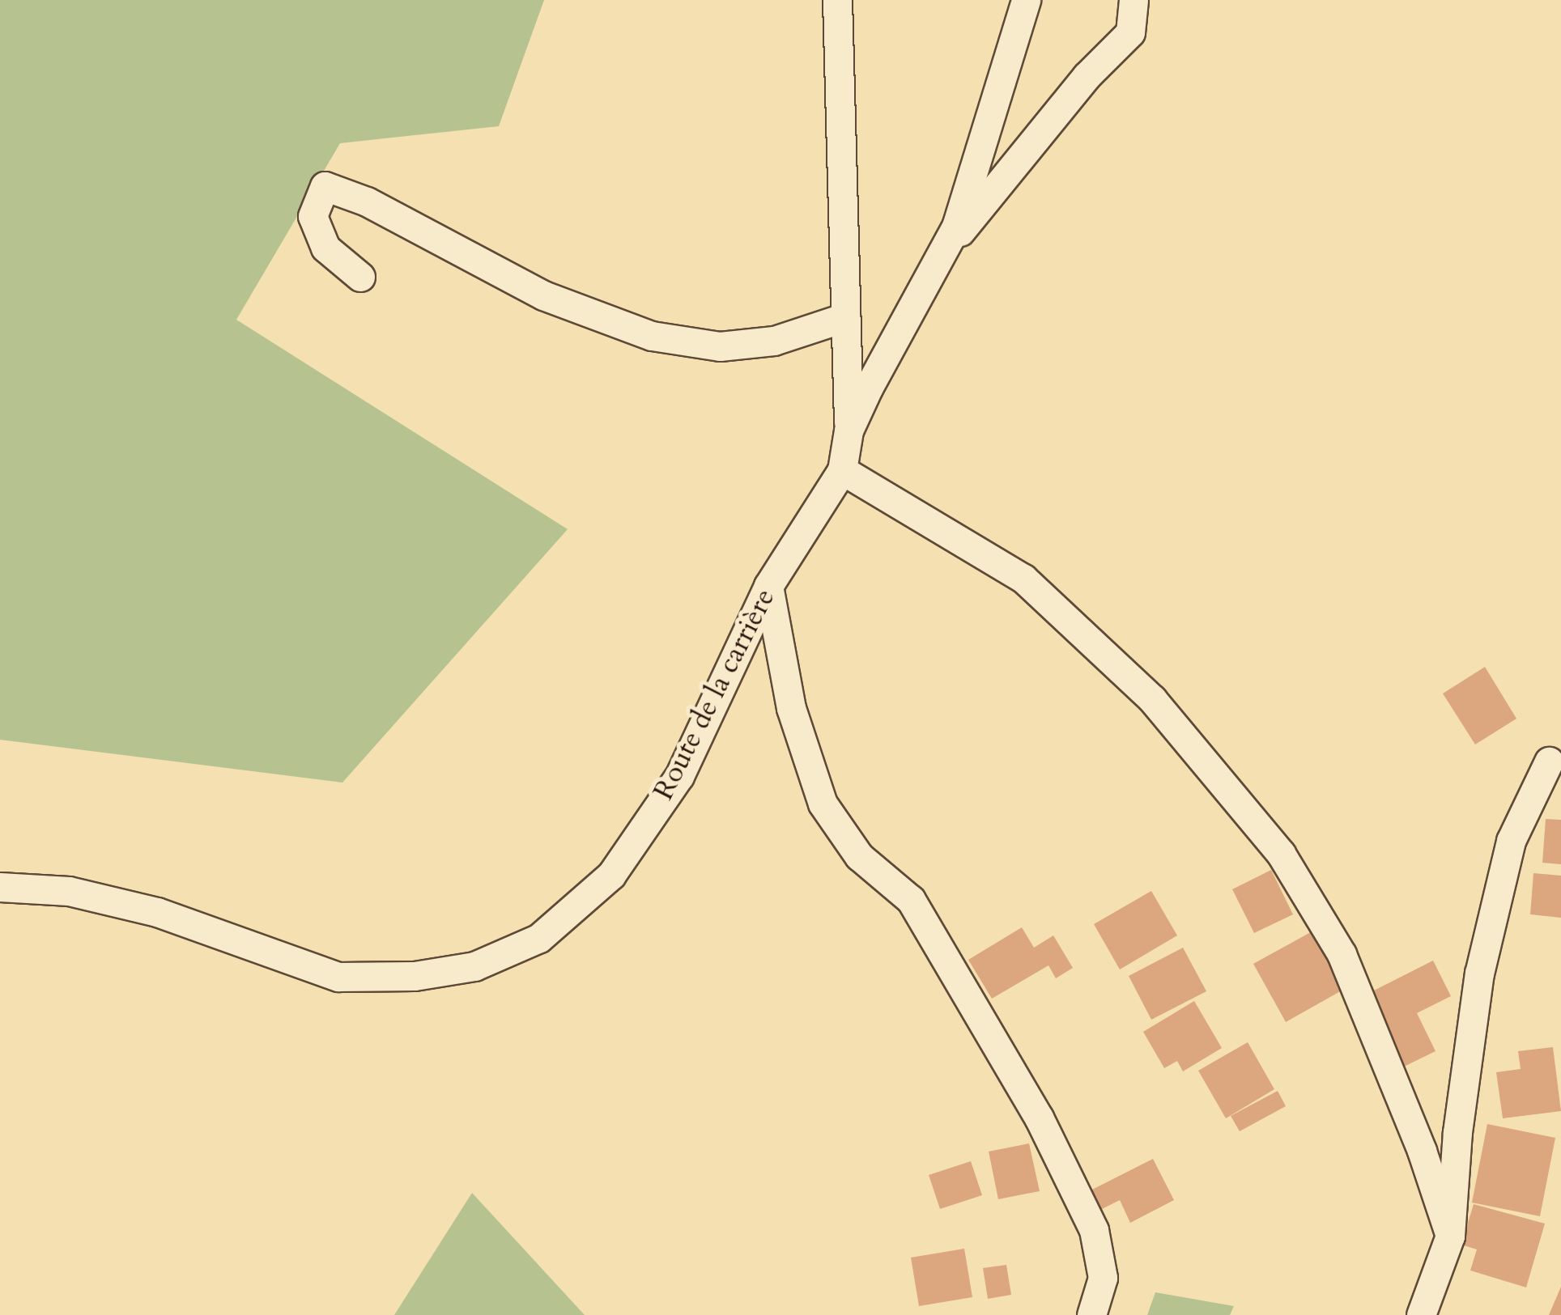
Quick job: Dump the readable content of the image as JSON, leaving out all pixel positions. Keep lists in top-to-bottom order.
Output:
{
  "streets": {
    "street": ["Route de la carrière"]
  }
}
